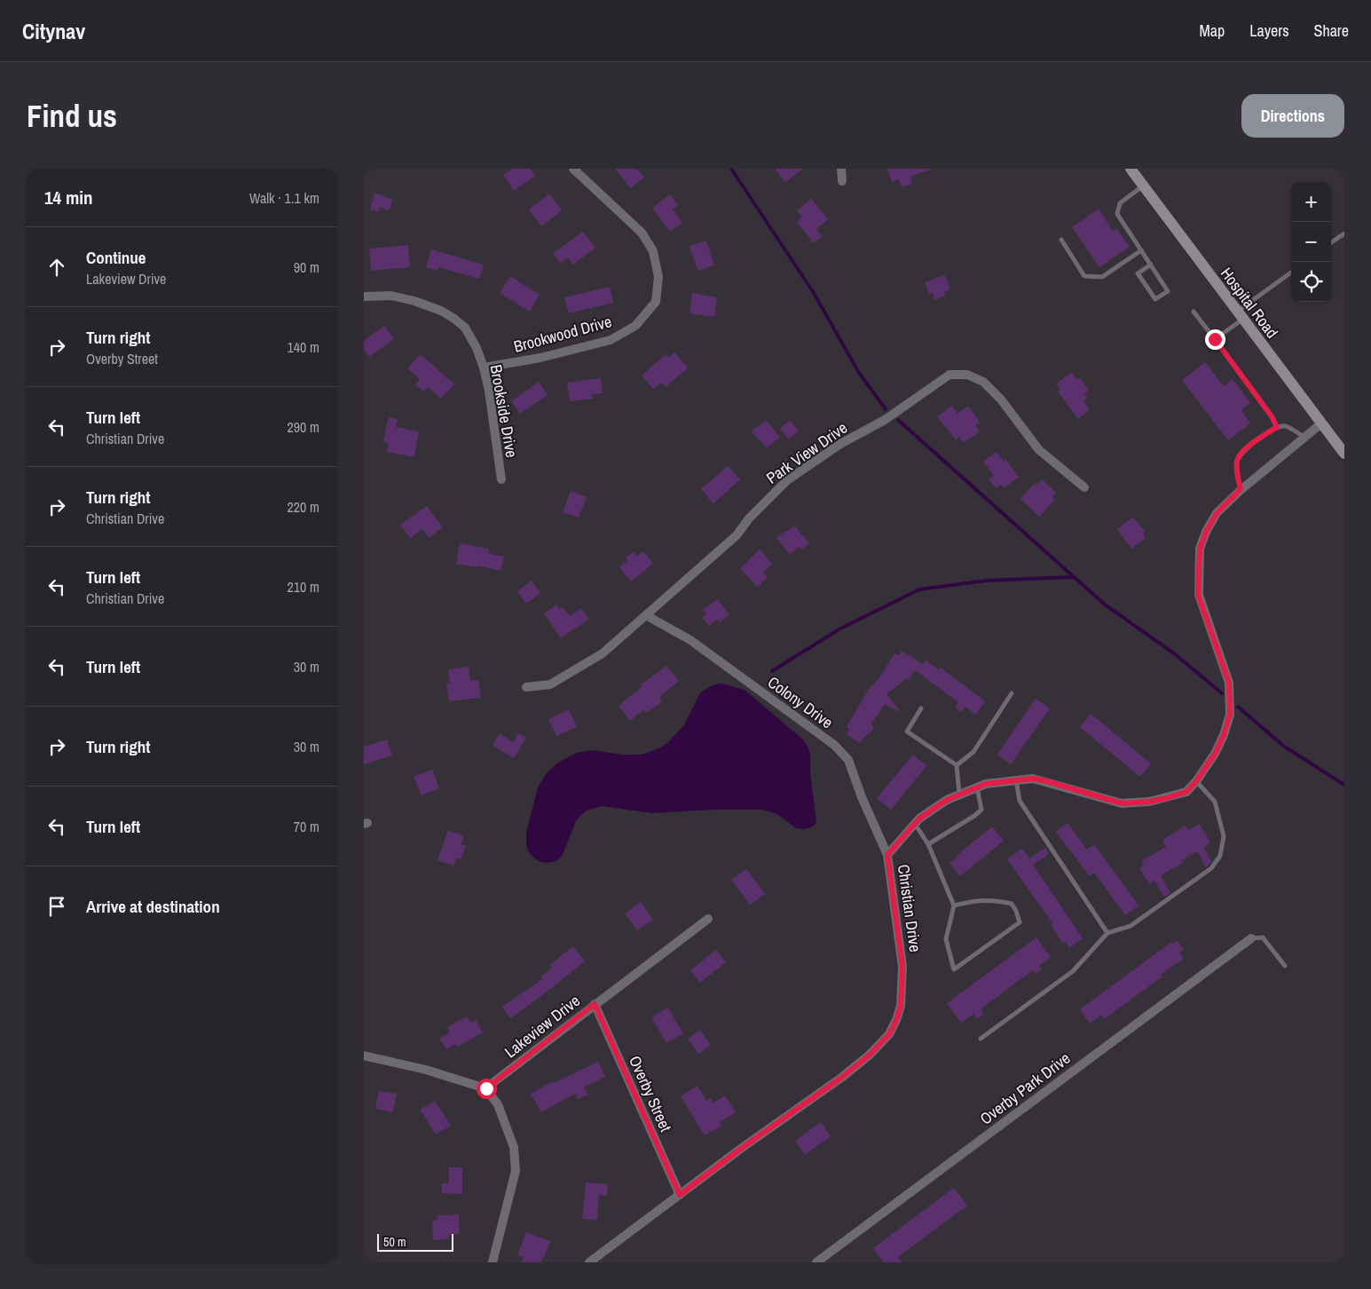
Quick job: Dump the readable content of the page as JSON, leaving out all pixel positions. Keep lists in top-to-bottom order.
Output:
{
  "streets": {
    "street": [
      "Hospital Road",
      "Brookwood Drive",
      "Brookside Drive",
      "Park View Drive",
      "Colony Drive",
      "Christian Drive",
      "Lakeview Drive",
      "Overby Park Drive",
      "Overby Street"
    ]
  },
  "crossings": [
    ["Hospital Road", "Christian Drive"],
    ["Brookwood Drive", "Brookside Drive"],
    ["Park View Drive", "Colony Drive"],
    ["Colony Drive", "Christian Drive"],
    ["Christian Drive", "Overby Street"],
    ["Lakeview Drive", "Overby Street"]
  ],
  "scale_bar": "50 m",
  "page": {
    "header": "Citynav",
    "nav": ["Map", "Layers", "Share"],
    "buttons": "Directions",
    "title": "Find us",
    "heading": ["14 min", "Walk · 1.1 km"],
    "map_buttons": ["+", "−"],
    "list": [
      ["Continue", "Lakeview Drive", "90 m"],
      ["Turn right", "Overby Street", "140 m"],
      ["Turn left", "Christian Drive", "290 m"],
      ["Turn right", "Christian Drive", "220 m"],
      ["Turn left", "Christian Drive", "210 m"],
      ["Turn left", "30 m"],
      ["Turn right", "30 m"],
      ["Turn left", "70 m"],
      "Arrive at destination"
    ],
    "scale": "50 m"
  }
}
